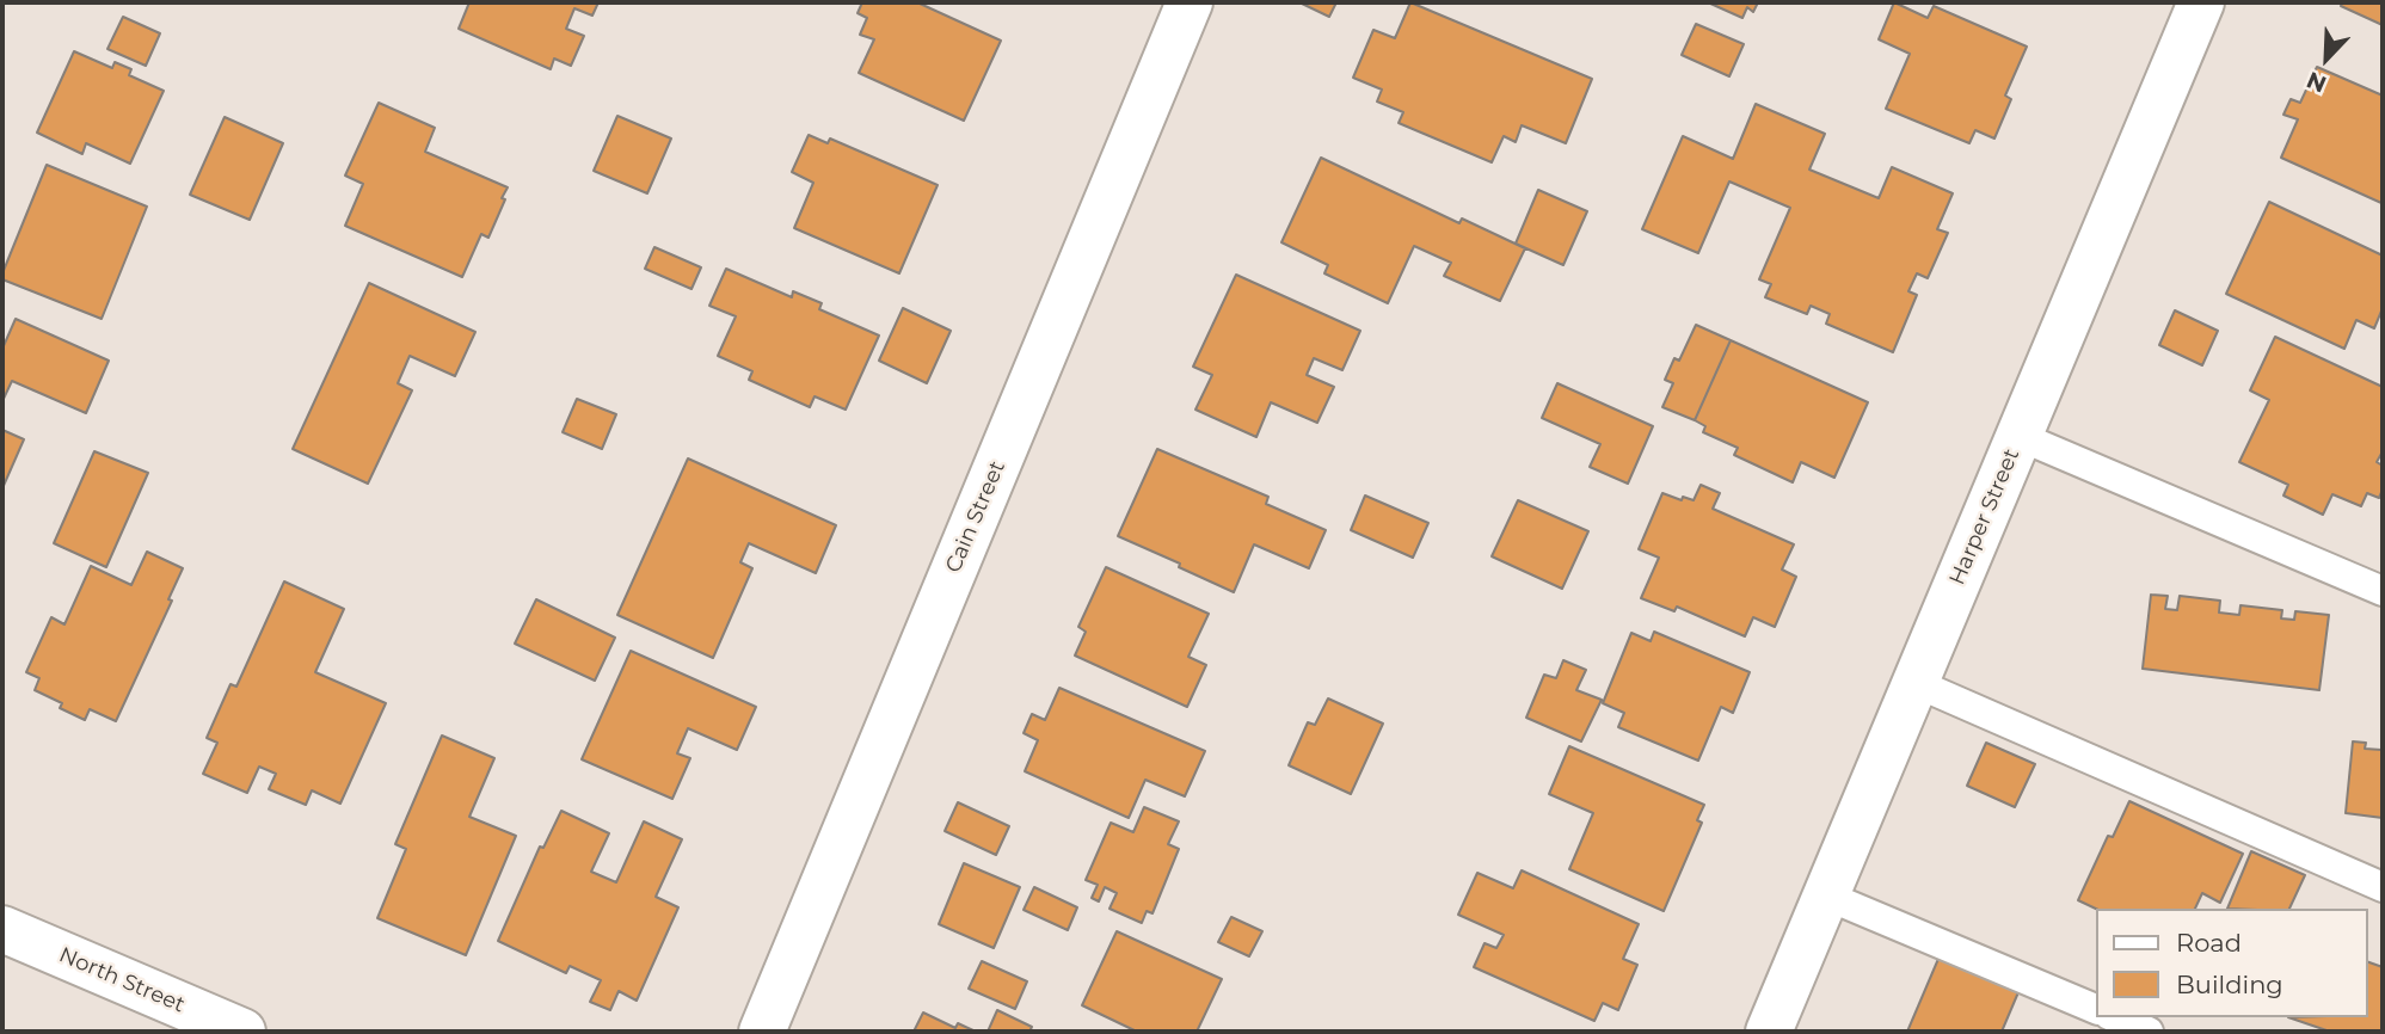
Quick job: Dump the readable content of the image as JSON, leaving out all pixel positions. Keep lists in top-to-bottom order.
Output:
{
  "streets": {
    "street": ["Cain Street", "Harper Street", "North Street"]
  },
  "legend": ["Road", "Building"],
  "north": "bottom left"
}
